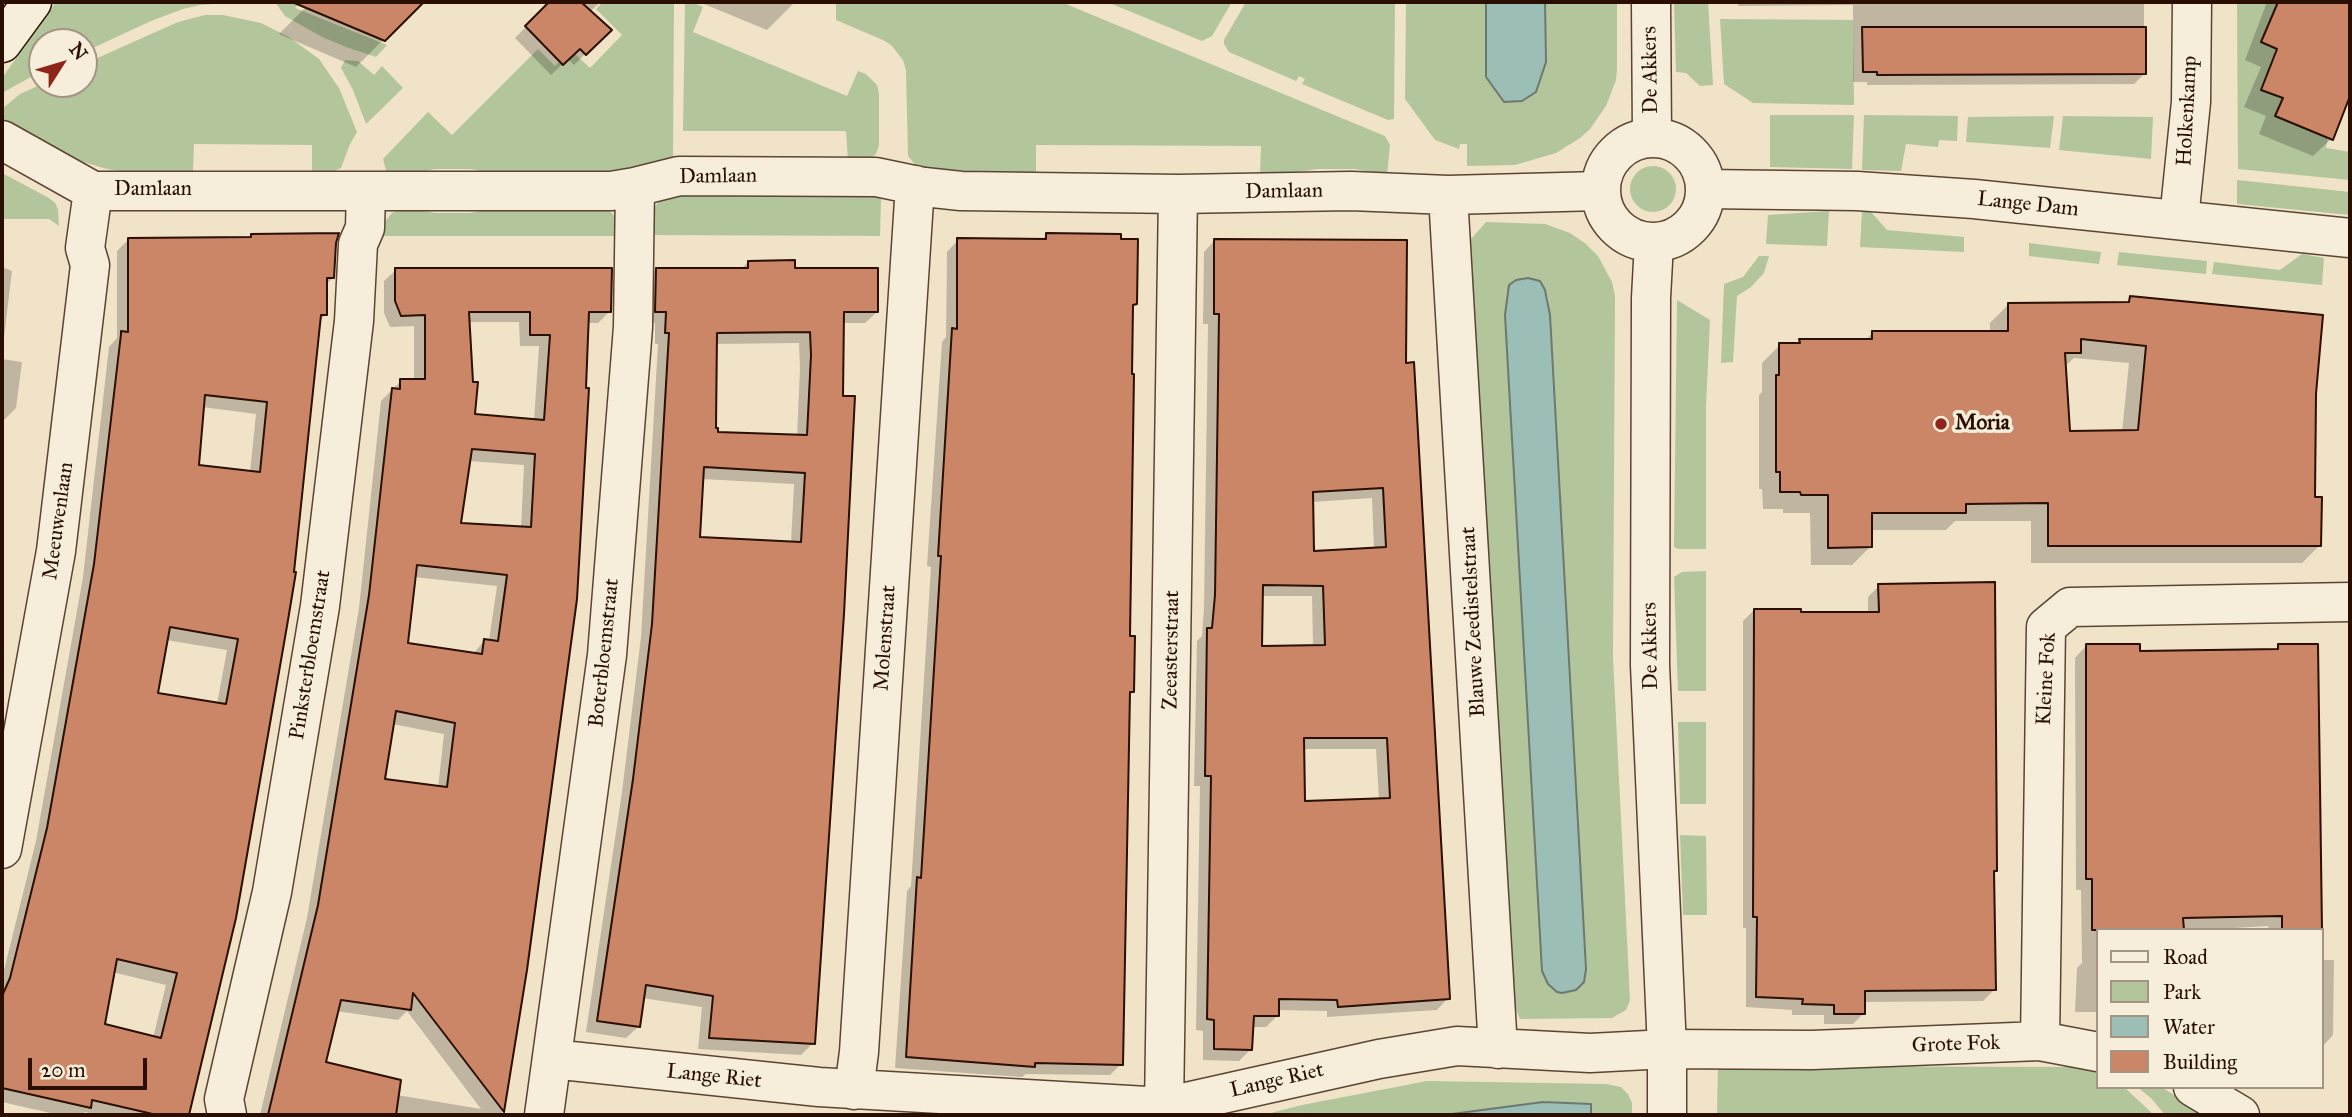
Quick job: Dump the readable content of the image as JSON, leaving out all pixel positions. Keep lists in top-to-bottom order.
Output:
{
  "streets": {
    "street": [
      "De Akkers",
      "Holkenkamp",
      "Damlaan",
      "Lange Dam",
      "Meeuwenlaan",
      "Blauwe Zeedistelstraat",
      "Molenstraat",
      "Zeeasterstraat",
      "Boterbloemstraat",
      "Pinksterbloemstraat",
      "Kleine Fok",
      "Grote Fok",
      "Lange Riet"
    ]
  },
  "crossings": [
    ["De Akkers", "Lange Dam"],
    ["De Akkers", "Grote Fok"],
    ["De Akkers", "Lange Riet"],
    ["Holkenkamp", "Lange Dam"],
    ["Damlaan", "Meeuwenlaan"],
    ["Damlaan", "Blauwe Zeedistelstraat"],
    ["Damlaan", "Molenstraat"],
    ["Damlaan", "Zeeasterstraat"],
    ["Damlaan", "Boterbloemstraat"],
    ["Damlaan", "Pinksterbloemstraat"],
    ["Blauwe Zeedistelstraat", "Lange Riet"],
    ["Molenstraat", "Lange Riet"],
    ["Zeeasterstraat", "Lange Riet"],
    ["Boterbloemstraat", "Lange Riet"],
    ["Kleine Fok", "Grote Fok"],
    ["Grote Fok", "Lange Riet"]
  ],
  "places": ["Moria"],
  "legend": [
    "Road",
    "Park",
    "Water",
    "Building"
  ],
  "scale_bar": "20 m",
  "north": "top right"
}
